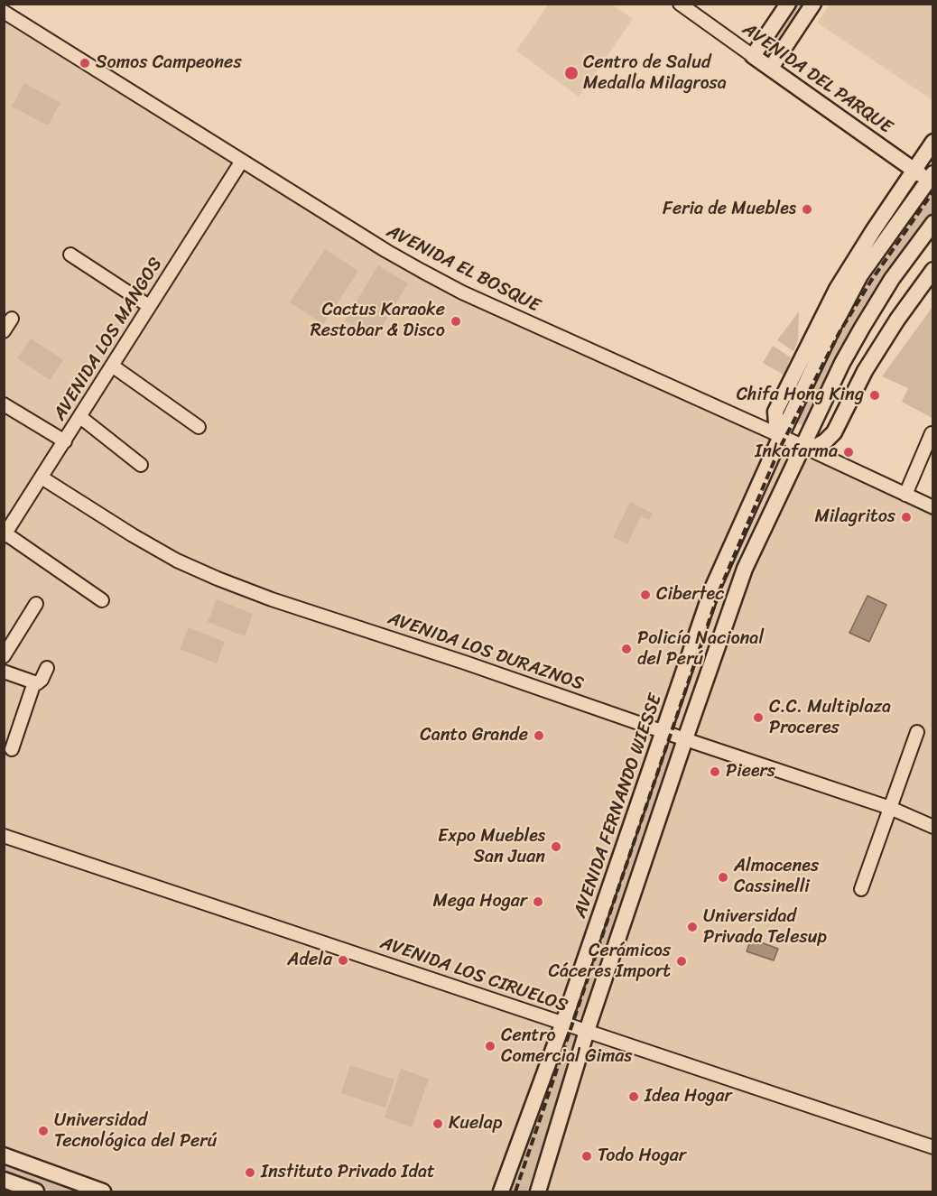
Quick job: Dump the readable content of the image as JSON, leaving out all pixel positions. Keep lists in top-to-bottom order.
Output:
{
  "streets": {
    "main road": ["AVENIDA DEL PARQUE", "AVENIDA FERNANDO WIESSE"],
    "street": [
      "AVENIDA EL BOSQUE",
      "AVENIDA LOS MANGOS",
      "AVENIDA LOS DURAZNOS",
      "AVENIDA LOS CIRUELOS"
    ]
  },
  "crossings": [
    ["AVENIDA DEL PARQUE", "AVENIDA FERNANDO WIESSE"],
    ["AVENIDA EL BOSQUE", "AVENIDA LOS MANGOS"],
    ["AVENIDA EL BOSQUE", "AVENIDA FERNANDO WIESSE"],
    ["AVENIDA LOS MANGOS", "AVENIDA LOS DURAZNOS"],
    ["AVENIDA LOS DURAZNOS", "AVENIDA FERNANDO WIESSE"],
    ["AVENIDA FERNANDO WIESSE", "AVENIDA LOS CIRUELOS"]
  ],
  "places": [
    "Somos Campeones",
    "Centro de Salud Medalla Milagrosa",
    "Feria de Muebles",
    "Cactus Karaoke Restobar & Disco",
    "Chifa Hong King",
    "Inkafarma",
    "Milagritos",
    "Cibertec",
    "Policía Nacional del Perú",
    "C.C. Multiplaza Proceres",
    "Canto Grande",
    "Pieers",
    "Expo Muebles San Juan",
    "Almacenes Cassinelli",
    "Mega Hogar",
    "Universidad Privada Telesup",
    "Adela",
    "Cerámicos Cáceres Import",
    "Centro Comercial Gimas",
    "Idea Hogar",
    "Kuelap",
    "Universidad Tecnológica del Perú",
    "Todo Hogar",
    "Instituto Privado Idat"
  ]
}
